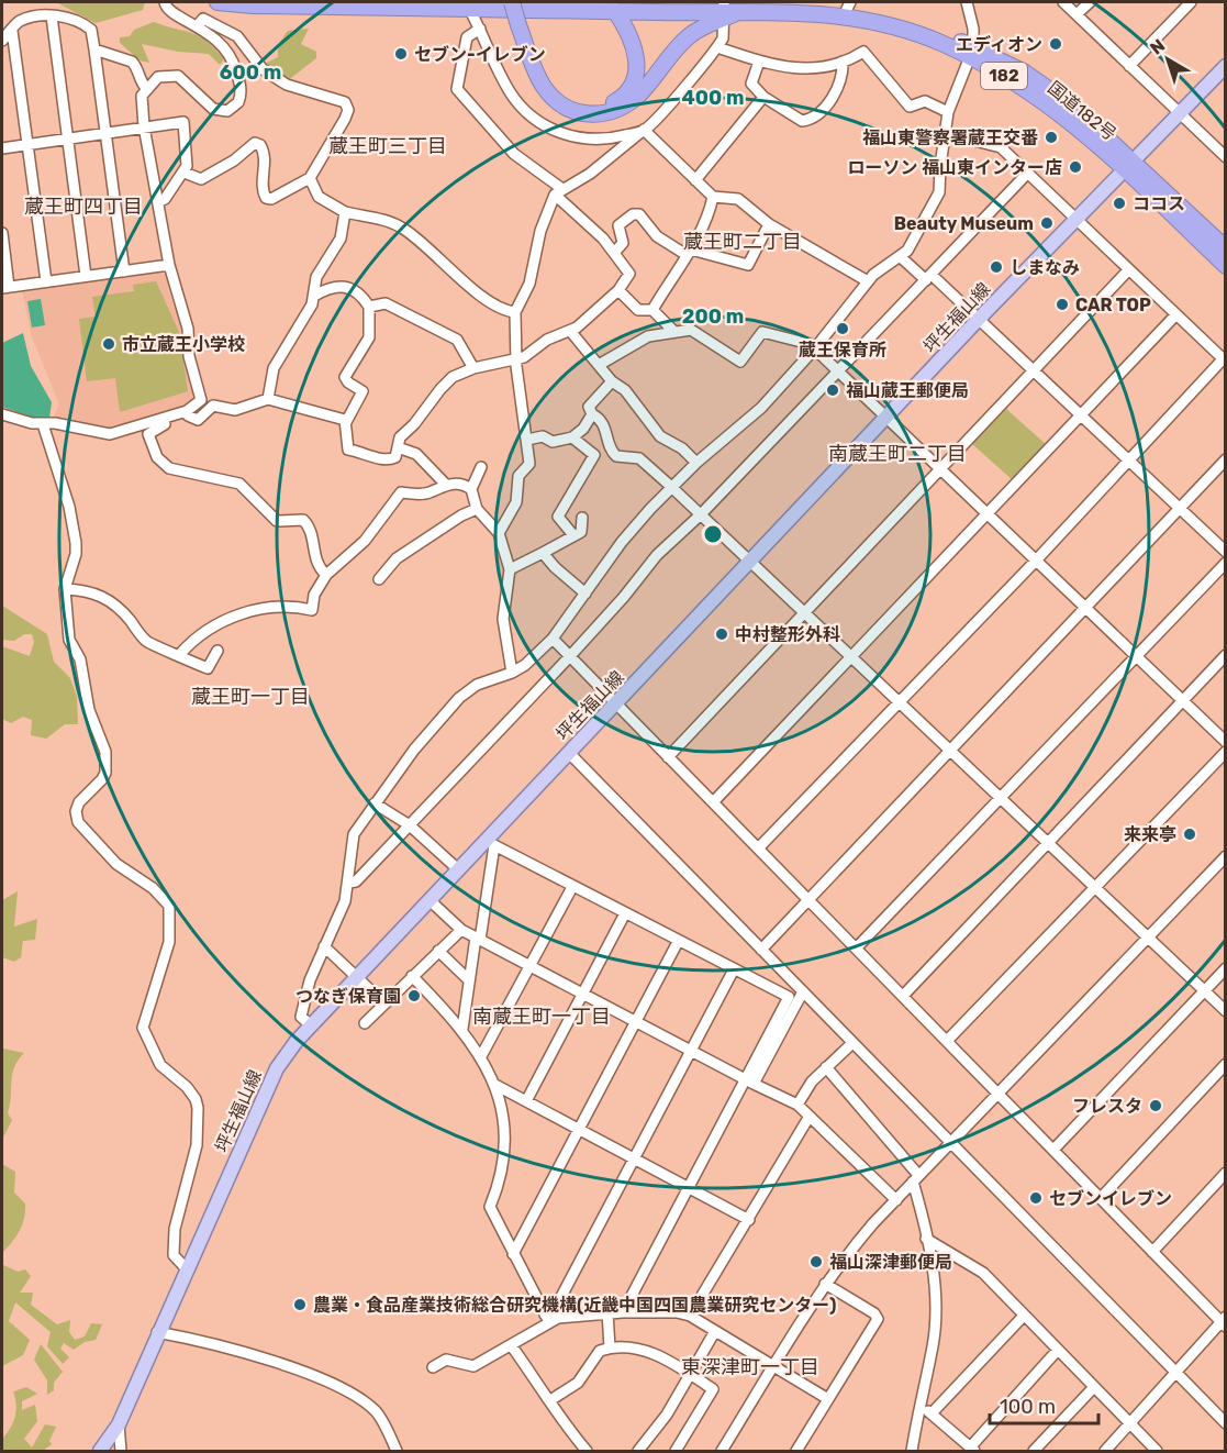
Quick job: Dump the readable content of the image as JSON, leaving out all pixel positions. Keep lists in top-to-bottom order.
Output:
{
  "streets": {
    "highway": ["182", "国道182号"],
    "main road": ["坪生福山線"]
  },
  "crossings": [
    ["国道182号", "坪生福山線"]
  ],
  "districts": [
    "蔵王町三丁目",
    "蔵王町四丁目",
    "蔵王町二丁目",
    "南蔵王町二丁目",
    "蔵王町一丁目",
    "南蔵王町一丁目",
    "東深津町一丁目"
  ],
  "places": [
    "エディオン",
    "セブン-イレブン",
    "福山東警察署蔵王交番",
    "ローソン 福山東インター店",
    "ココス",
    "Beauty Museum",
    "しまなみ",
    "CAR TOP",
    "蔵王保育所",
    "市立蔵王小学校",
    "福山蔵王郵便局",
    "中村整形外科",
    "来来亭",
    "つなぎ保育園",
    "フレスタ",
    "セブンイレブン",
    "福山深津郵便局",
    "農業・食品産業技術総合研究機構(近畿中国四国農業研究センター)"
  ],
  "scale_bar": "100 m",
  "north": "top left",
  "rings": ["600 m", "400 m", "200 m"]
}
